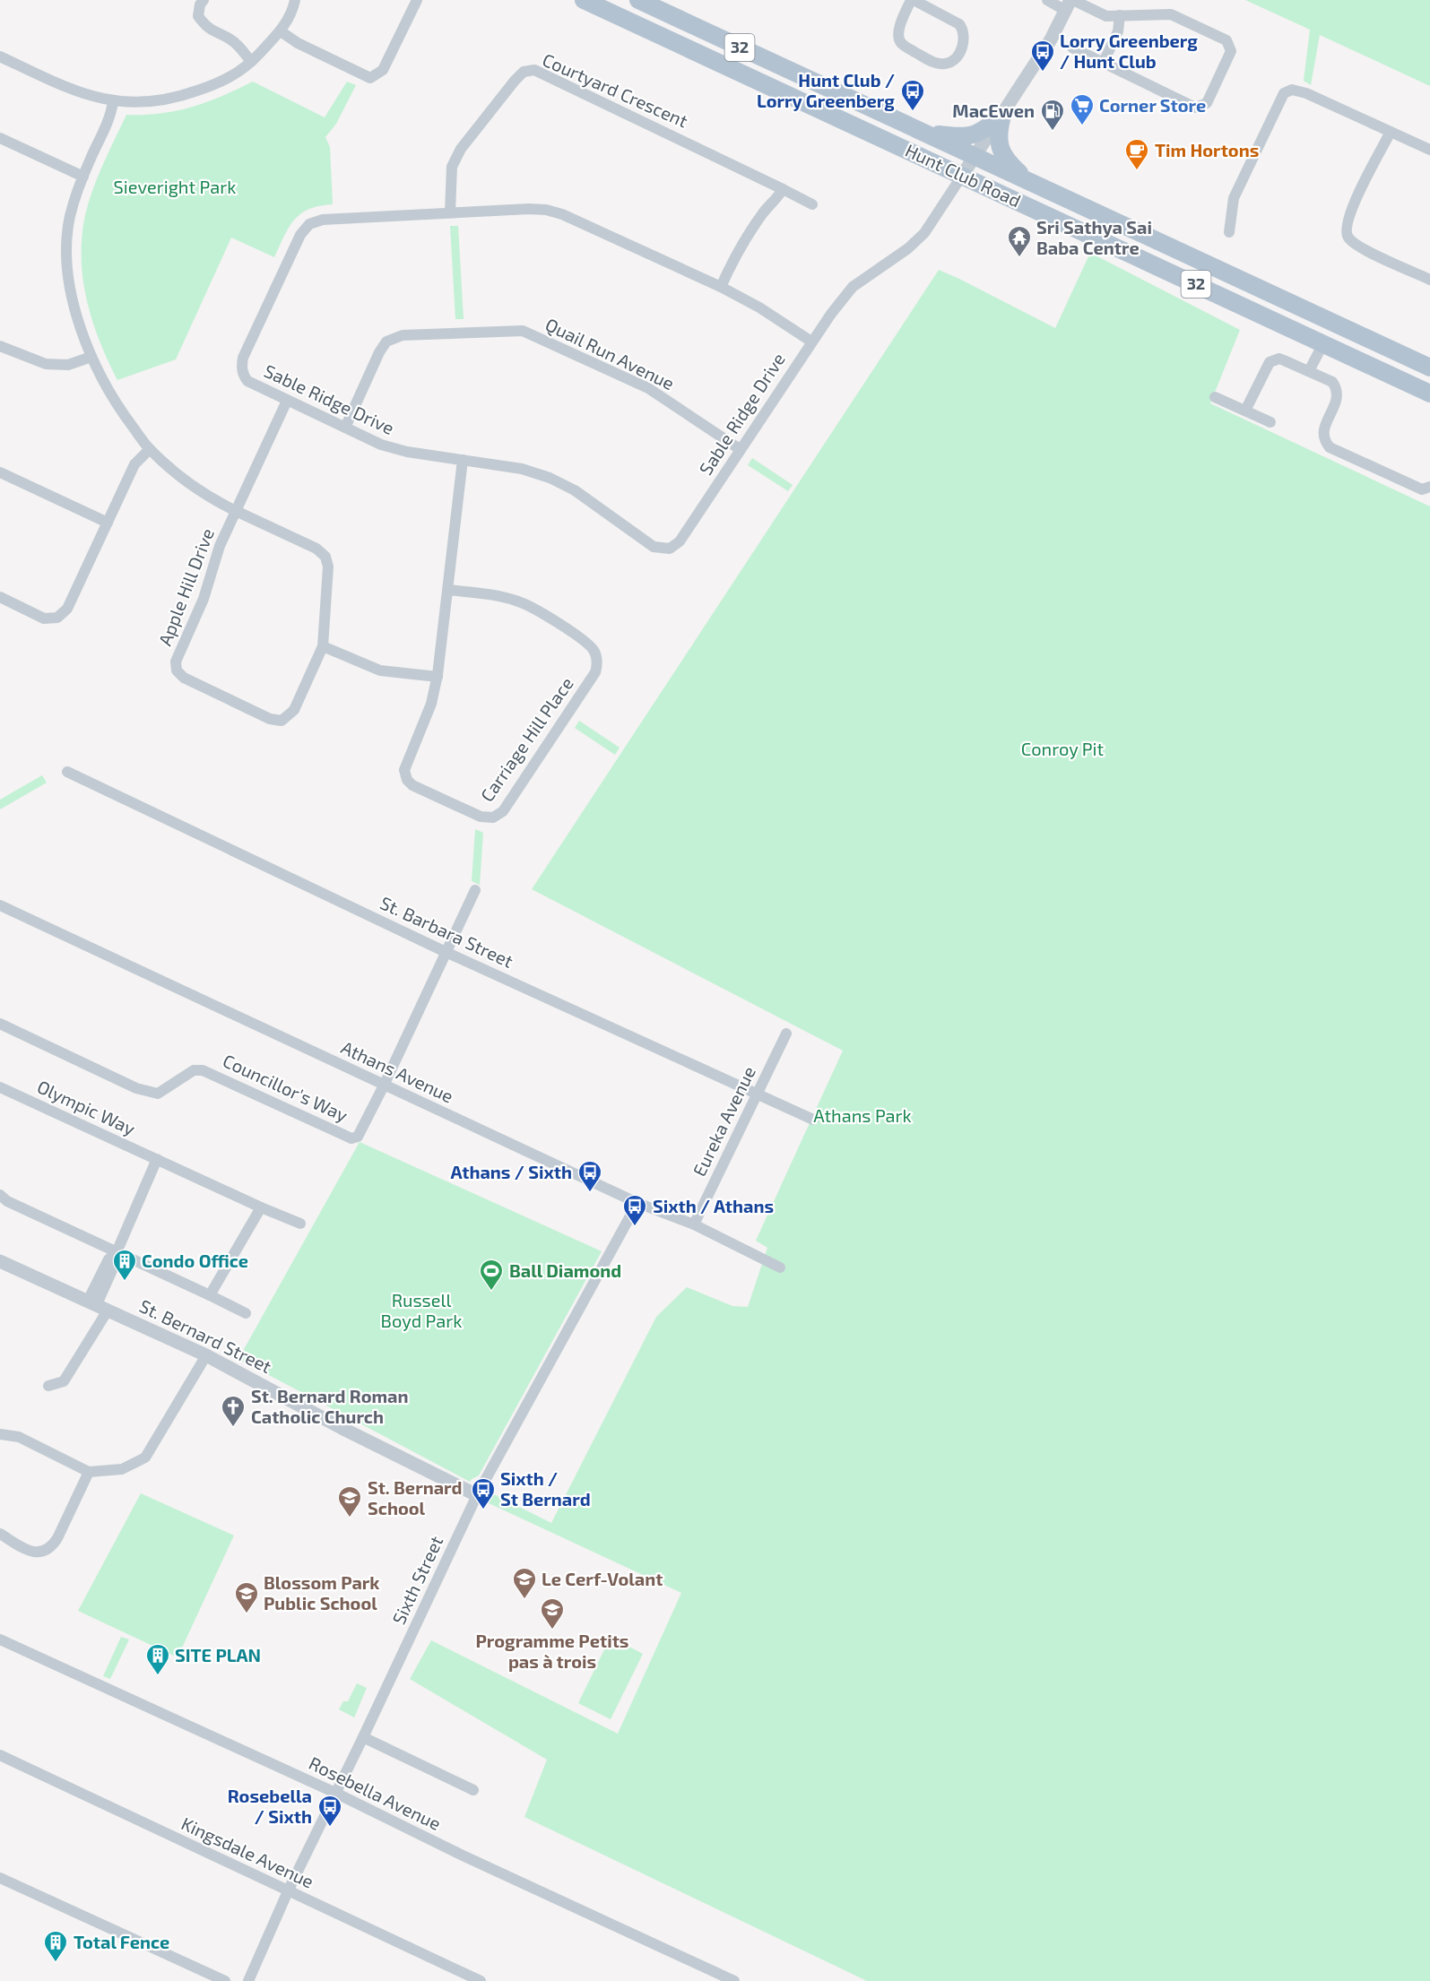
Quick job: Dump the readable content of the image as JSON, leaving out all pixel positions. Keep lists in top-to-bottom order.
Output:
{
  "streets": {
    "main road": ["32", "Hunt Club Road"],
    "street": [
      "Courtyard Crescent",
      "Quail Run Avenue",
      "Sable Ridge Drive",
      "Apple Hill Drive",
      "Carriage Hill Place",
      "St. Barbara Street",
      "Athans Avenue",
      "Councillor's Way",
      "Olympic Way",
      "Eureka Avenue",
      "St. Bernard Street",
      "Sixth Street",
      "Rosebella Avenue",
      "Kingsdale Avenue"
    ]
  },
  "crossings": [
    ["Courtyard Crescent", "Sable Ridge Drive"],
    ["Hunt Club Road", "Sable Ridge Drive"],
    ["Quail Run Avenue", "Sable Ridge Drive"],
    ["Sable Ridge Drive", "Carriage Hill Place"],
    ["St. Barbara Street", "Councillor's Way"],
    ["St. Barbara Street", "Eureka Avenue"],
    ["Athans Avenue", "Councillor's Way"],
    ["Athans Avenue", "Eureka Avenue"],
    ["Athans Avenue", "Sixth Street"],
    ["St. Bernard Street", "Sixth Street"],
    ["Sixth Street", "Rosebella Avenue"],
    ["Sixth Street", "Kingsdale Avenue"]
  ],
  "parks": [
    "Sieveright Park",
    "Conroy Pit",
    "Athans Park",
    "Russell Boyd Park"
  ],
  "places": {
    "bus stop": [
      "Lorry Greenberg / Hunt Club",
      "Hunt Club / Lorry Greenberg",
      "Athans / Sixth",
      "Sixth / Athans",
      "Sixth / St Bernard",
      "Rosebella / Sixth"
    ],
    "supermarket": ["Corner Store"],
    "fuel station": ["MacEwen"],
    "cafe": ["Tim Hortons"],
    "temple": ["Sri Sathya Sai Baba Centre"],
    "building": ["Condo Office", "SITE PLAN", "Total Fence"],
    "sports": ["Ball Diamond"],
    "church": ["St. Bernard Roman Catholic Church"],
    "school or university": [
      "St. Bernard School",
      "Le Cerf-Volant",
      "Blossom Park Public School",
      "Programme Petits pas à trois"
    ]
  }
}
